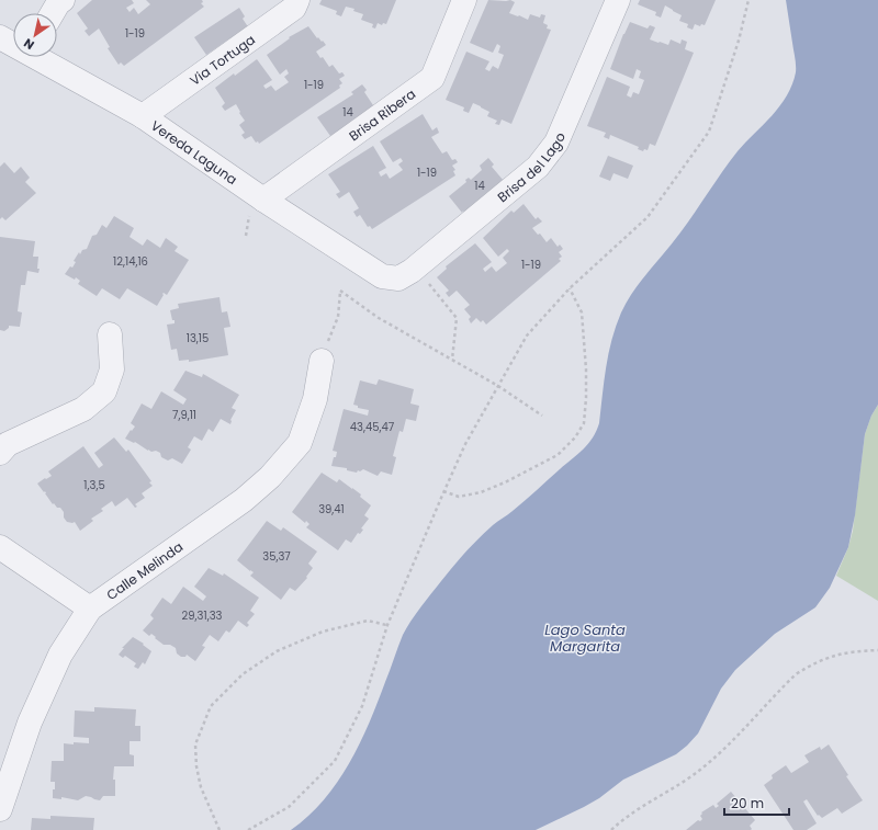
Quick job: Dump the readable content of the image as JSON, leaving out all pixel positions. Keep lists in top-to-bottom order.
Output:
{
  "streets": {
    "street": [
      "Via Tortuga",
      "Brisa Ribera",
      "Vereda Laguna",
      "Brisa del Lago",
      "Calle Melinda"
    ]
  },
  "crossings": [
    ["Via Tortuga", "Vereda Laguna"],
    ["Brisa Ribera", "Vereda Laguna"],
    ["Vereda Laguna", "Brisa del Lago"]
  ],
  "water": ["Lago Santa Margarita"],
  "house_numbers": [
    "1-19",
    "1-19",
    "14",
    "1-19",
    "14",
    "12,14,16",
    "1-19",
    "13,15",
    "7,9,11",
    "43,45,47",
    "1,3,5",
    "39,41",
    "35,37",
    "29,31,33"
  ],
  "scale_bar": "20 m",
  "north": "bottom left"
}
